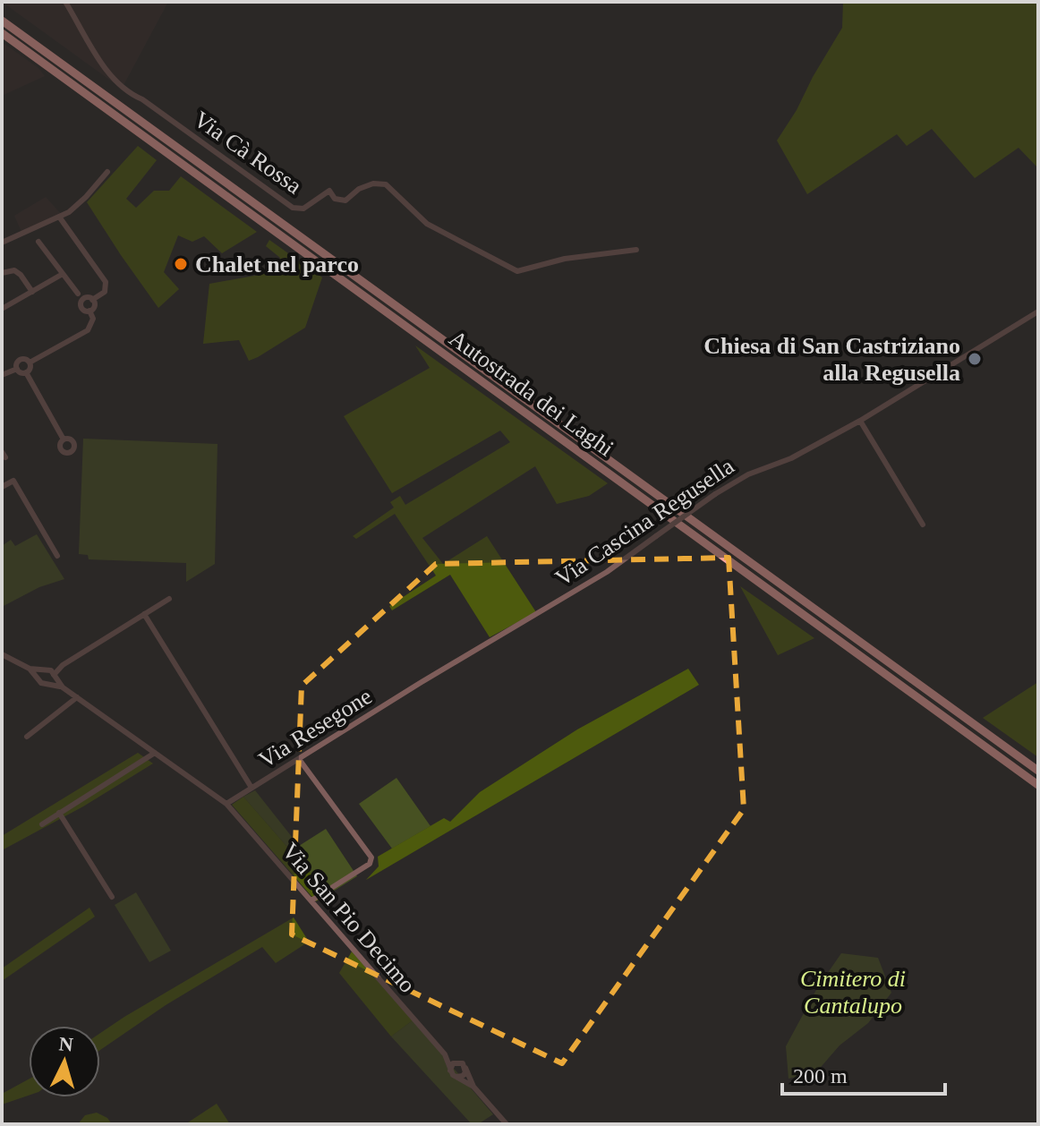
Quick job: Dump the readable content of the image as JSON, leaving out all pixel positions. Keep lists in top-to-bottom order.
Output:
{
  "streets": {
    "highway": ["Autostrada dei Laghi"],
    "street": [
      "Via Cà Rossa",
      "Via Cascina Regusella",
      "Via Resegone",
      "Via San Pio Decimo"
    ]
  },
  "crossings": [
    ["Via Cascina Regusella", "Via Resegone"],
    ["Via Resegone", "Via San Pio Decimo"]
  ],
  "parks": ["Cimitero di Cantalupo"],
  "places": ["Chalet nel parco", "Chiesa di San Castriziano alla Regusella"],
  "scale_bar": "200 m",
  "north": "top"
}
